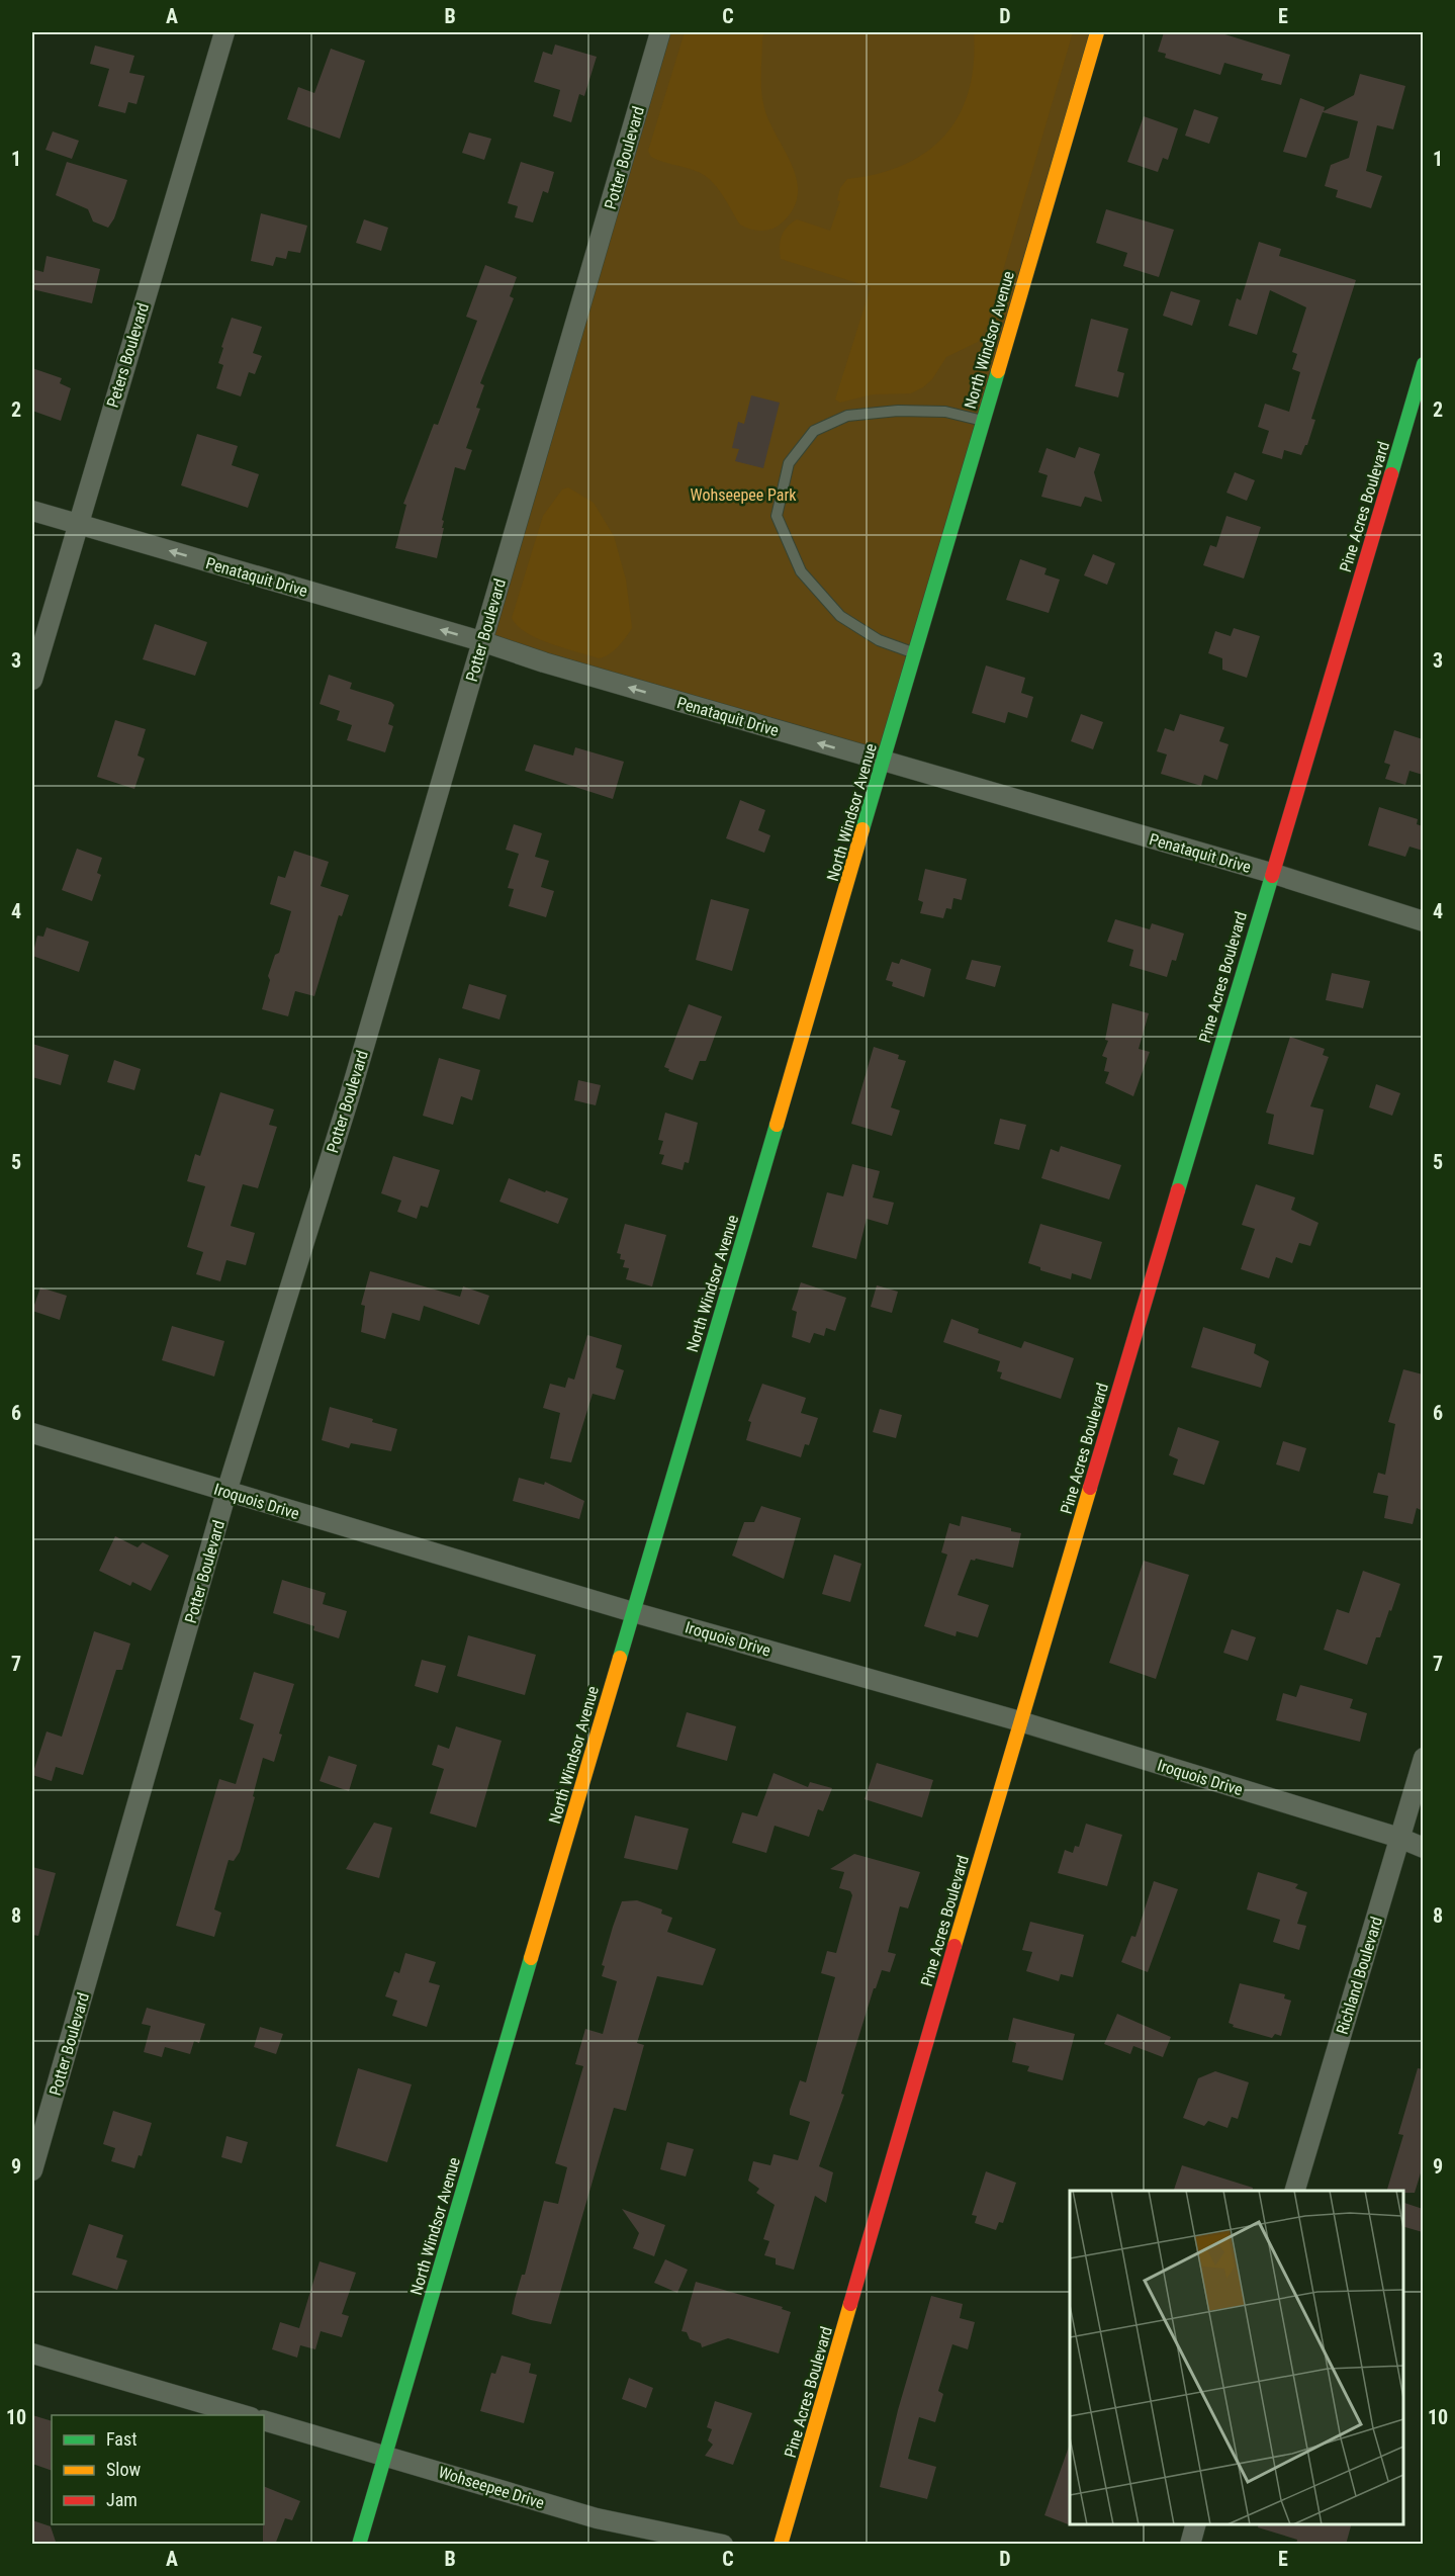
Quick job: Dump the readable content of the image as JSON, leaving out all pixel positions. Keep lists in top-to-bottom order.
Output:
{
  "streets": {
    "street": [
      "Potter Boulevard",
      "North Windsor Avenue",
      "Peters Boulevard",
      "Pine Acres Boulevard",
      "Penataquit Drive",
      "Iroquois Drive",
      "Richland Boulevard",
      "Wohseepee Drive"
    ]
  },
  "crossings": [
    ["Potter Boulevard", "Penataquit Drive"],
    ["Potter Boulevard", "Iroquois Drive"],
    ["North Windsor Avenue", "Penataquit Drive"],
    ["North Windsor Avenue", "Iroquois Drive"],
    ["North Windsor Avenue", "Wohseepee Drive"],
    ["Peters Boulevard", "Penataquit Drive"],
    ["Pine Acres Boulevard", "Penataquit Drive"],
    ["Pine Acres Boulevard", "Iroquois Drive"],
    ["Iroquois Drive", "Richland Boulevard"]
  ],
  "one_way": ["Penataquit Drive"],
  "parks": ["Wohseepee Park"],
  "legend": ["Fast", "Slow", "Jam"],
  "grid": {
    "columns": [
      "A",
      "B",
      "C",
      "D",
      "E"
    ],
    "rows": [
      "1",
      "2",
      "3",
      "4",
      "5",
      "6",
      "7",
      "8",
      "9",
      "10"
    ]
  }
}
